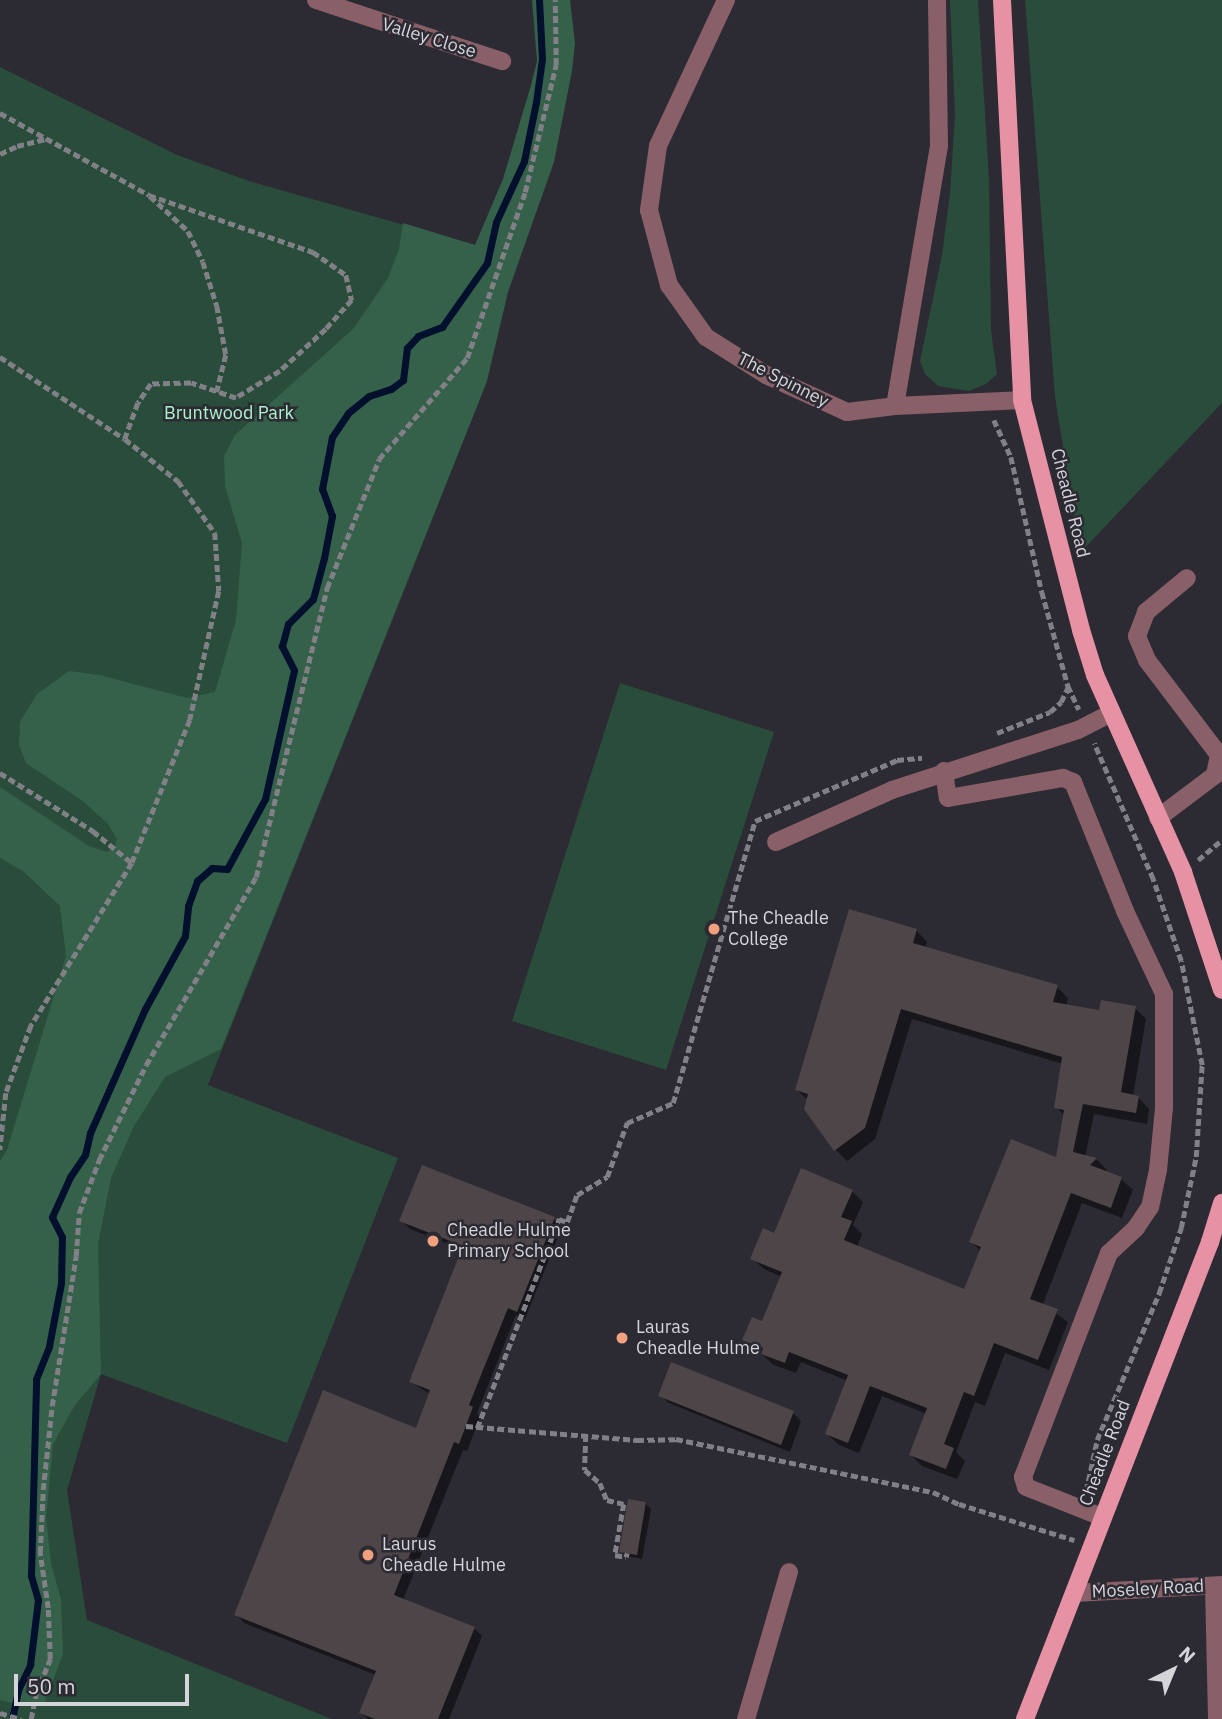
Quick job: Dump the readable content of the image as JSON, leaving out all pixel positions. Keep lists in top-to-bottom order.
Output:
{
  "streets": {
    "main road": ["Cheadle Road"],
    "street": ["Valley Close", "The Spinney", "Moseley Road"]
  },
  "crossings": [
    ["The Spinney", "Cheadle Road"],
    ["Cheadle Road", "Moseley Road"]
  ],
  "parks": ["Bruntwood Park"],
  "places": [
    "The Cheadle College",
    "Cheadle Hulme Primary School",
    "Lauras Cheadle Hulme",
    "Laurus Cheadle Hulme"
  ],
  "scale_bar": "50 m",
  "north": "top right"
}
